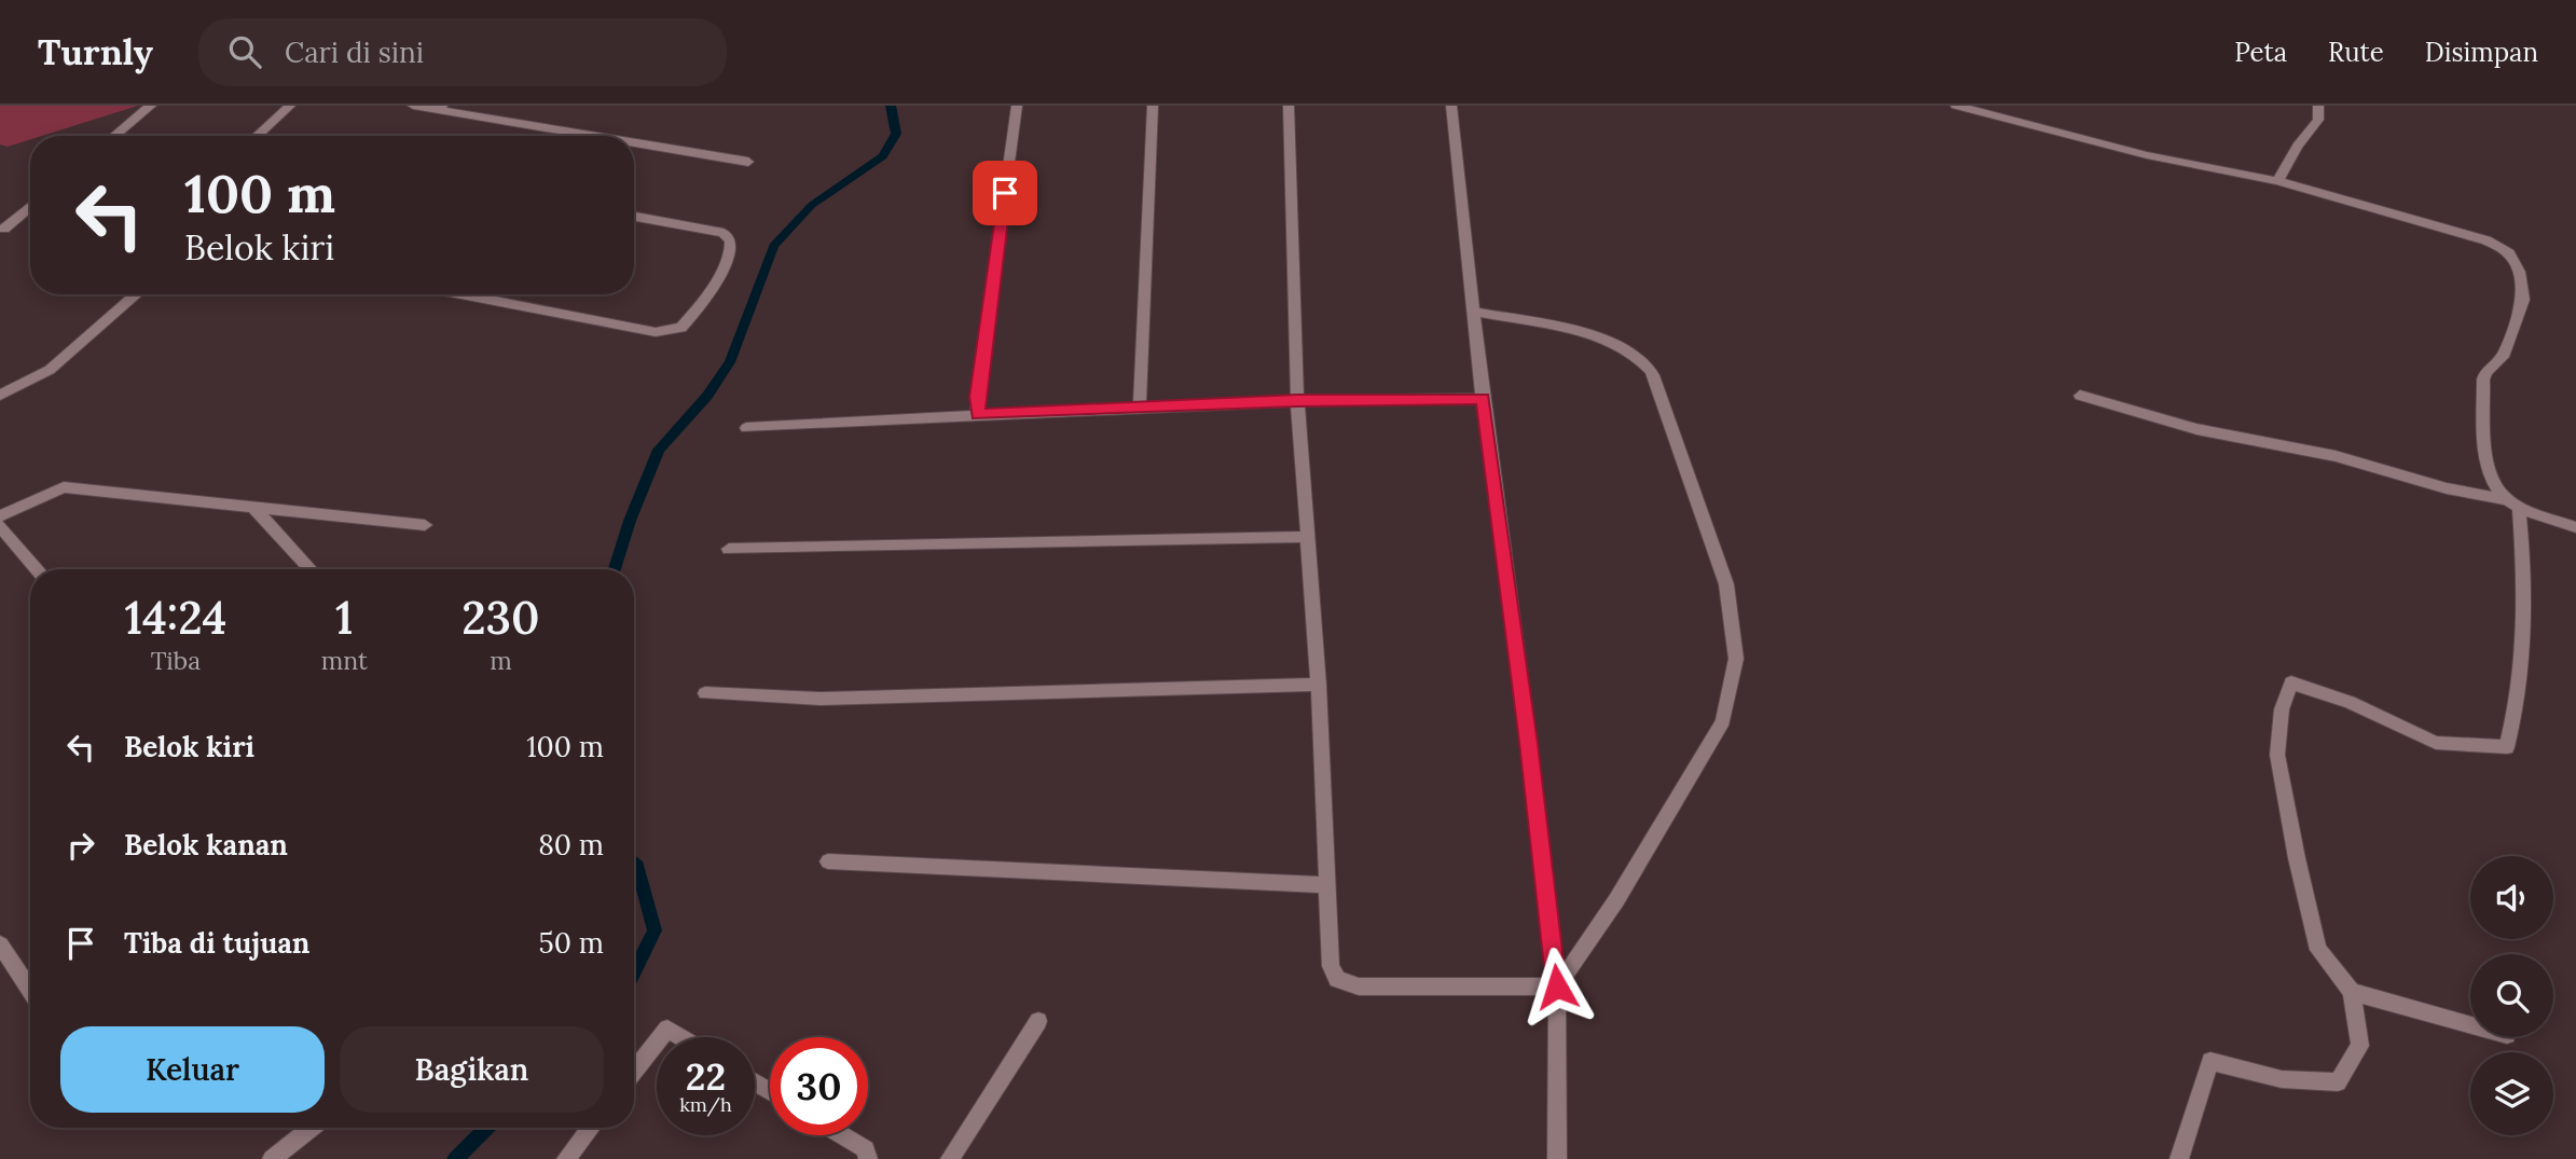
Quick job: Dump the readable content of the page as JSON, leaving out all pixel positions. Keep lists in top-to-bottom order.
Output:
{
  "page": {
    "header": "Turnly",
    "search": "Cari di sini",
    "nav": ["Peta", "Rute", "Disimpan"],
    "turn": ["100 m", "Belok kiri"],
    "eta": [
      "14:24",
      "Tiba",
      "1",
      "mnt",
      "230",
      "m"
    ],
    "list": [
      {
        "name": "Belok kiri",
        "value": "100 m"
      },
      {
        "name": "Belok kanan",
        "value": "80 m"
      },
      {
        "name": "Tiba di tujuan",
        "value": "50 m"
      }
    ],
    "buttons": ["Keluar", "Bagikan"],
    "speed": "22 km/h",
    "limit": "30"
  }
}
